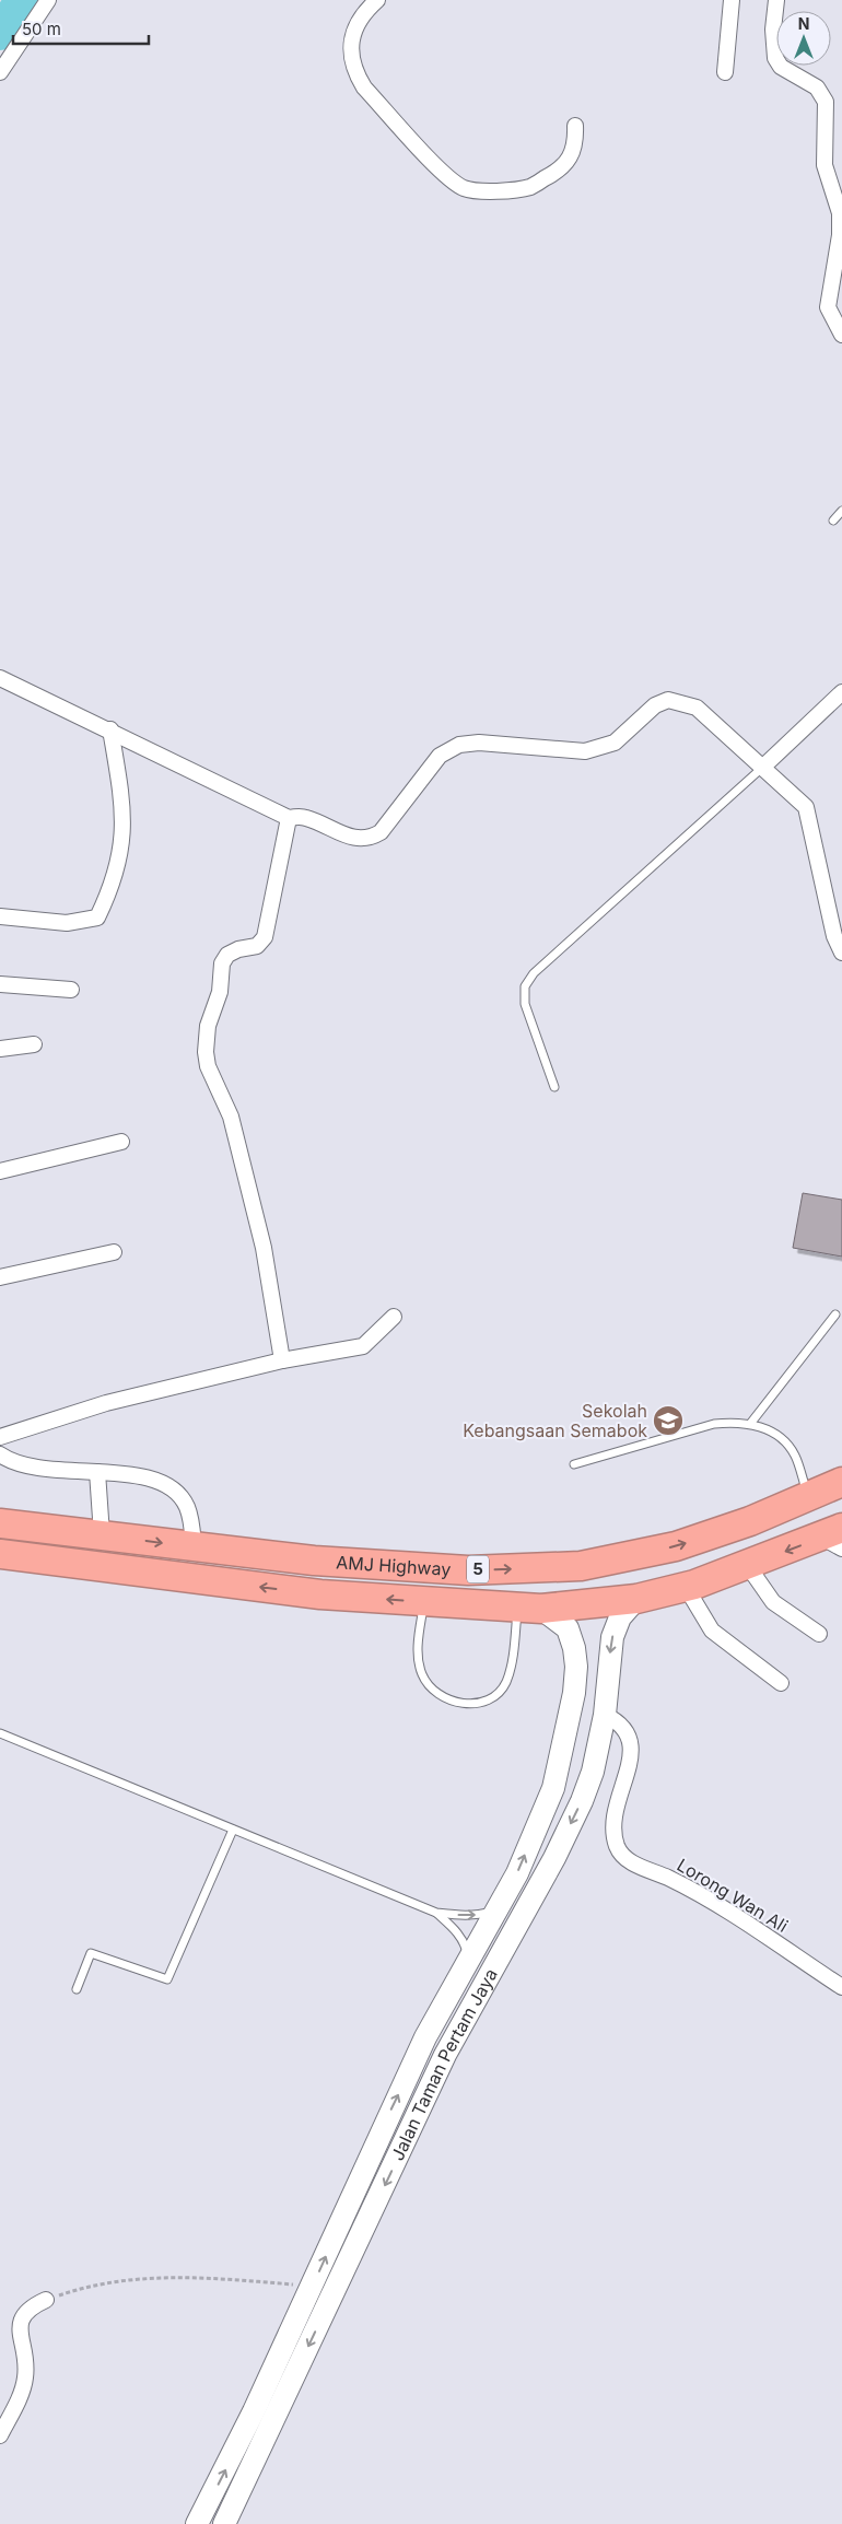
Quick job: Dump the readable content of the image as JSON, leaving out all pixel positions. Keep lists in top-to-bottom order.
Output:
{
  "streets": {
    "highway": ["AMJ Highway", "5"],
    "street": ["Lorong Wan Ali", "Jalan Taman Pertam Jaya"]
  },
  "crossings": [
    ["AMJ Highway", "Jalan Taman Pertam Jaya"],
    ["Lorong Wan Ali", "Jalan Taman Pertam Jaya"]
  ],
  "places": {
    "school or university": ["Sekolah Kebangsaan Semabok"]
  },
  "scale_bar": "50 m",
  "north": "top"
}
